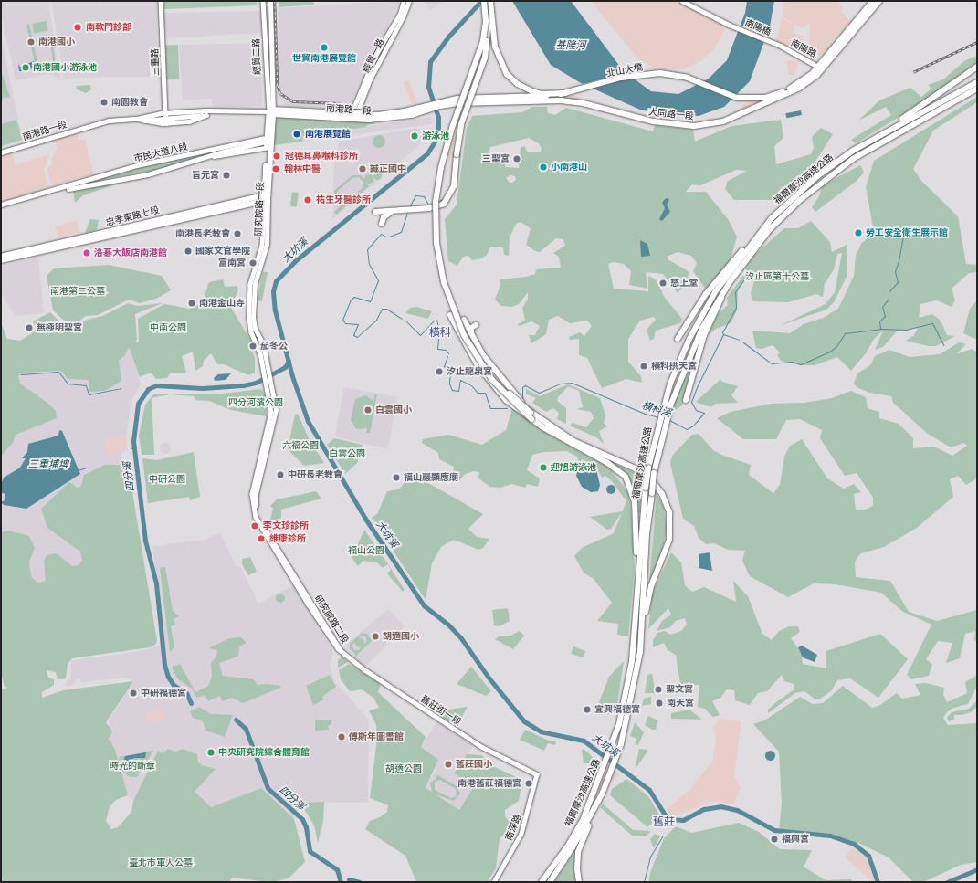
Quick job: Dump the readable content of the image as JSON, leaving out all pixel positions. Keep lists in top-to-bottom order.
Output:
{
  "streets": {
    "highway": ["福爾摩沙高速公路"],
    "main road": [
      "南陽橋",
      "南陽路",
      "經貿一路",
      "經貿二路",
      "三重路",
      "北山大橋",
      "南港路一段",
      "大同路一段",
      "市民大道八段",
      "研究院路一段",
      "忠孝東路七段",
      "研究院路二段",
      "舊莊街一段",
      "南深路"
    ]
  },
  "crossings": [
    ["南陽橋", "南陽路"],
    ["南陽路", "北山大橋"],
    ["經貿一路", "南港路一段"],
    ["經貿二路", "南港路一段"],
    ["經貿二路", "研究院路一段"],
    ["三重路", "南港路一段"],
    ["北山大橋", "南港路一段"],
    ["北山大橋", "大同路一段"],
    ["南港路一段", "大同路一段"],
    ["南港路一段", "研究院路一段"],
    ["市民大道八段", "研究院路一段"],
    ["研究院路一段", "忠孝東路七段"],
    ["研究院路一段", "研究院路二段"],
    ["研究院路二段", "舊莊街一段"],
    ["舊莊街一段", "南深路"]
  ],
  "districts": ["橫科", "舊莊"],
  "water": [
    "基隆河",
    "大坑溪",
    "橫科溪",
    "三重埔埤",
    "四分溪"
  ],
  "parks": [
    "汐止區第十公墓",
    "南港第二公墓",
    "中南公園",
    "四分河濱公園",
    "六福公園",
    "白雲公園",
    "中研公園",
    "福山公園",
    "時光的斷章",
    "胡適公園",
    "臺北市軍人公墓"
  ],
  "places": [
    "南軟門診部",
    "南港國小",
    "世貿南港展覽館",
    "南港國小游泳池",
    "南園教會",
    "南港展覽館",
    "游泳池",
    "冠德耳鼻喉科診所",
    "三聖宮",
    "小南港山",
    "翰林中醫",
    "誠正國中",
    "旨元宮",
    "祐生牙醫診所",
    "勞工安全衛生展示館",
    "南港長老教會",
    "國家文官學院",
    "洛碁大飯店南港館",
    "富南宮",
    "慈上堂",
    "南港金山寺",
    "無極明聖宮",
    "茄冬公",
    "橫科拱天宮",
    "汐止龍泉宮",
    "白雲國小",
    "迎旭游泳池",
    "中研長老教會",
    "福山巖顯應廟",
    "李文珍診所",
    "維康診所",
    "胡適國小",
    "聖文宮",
    "中研福德宮",
    "南天宮",
    "宜興福德宮",
    "傅斯年圖書館",
    "中央研究院綜合體育館",
    "舊莊國小",
    "南港舊莊福德宮",
    "福興宮"
  ]
}
